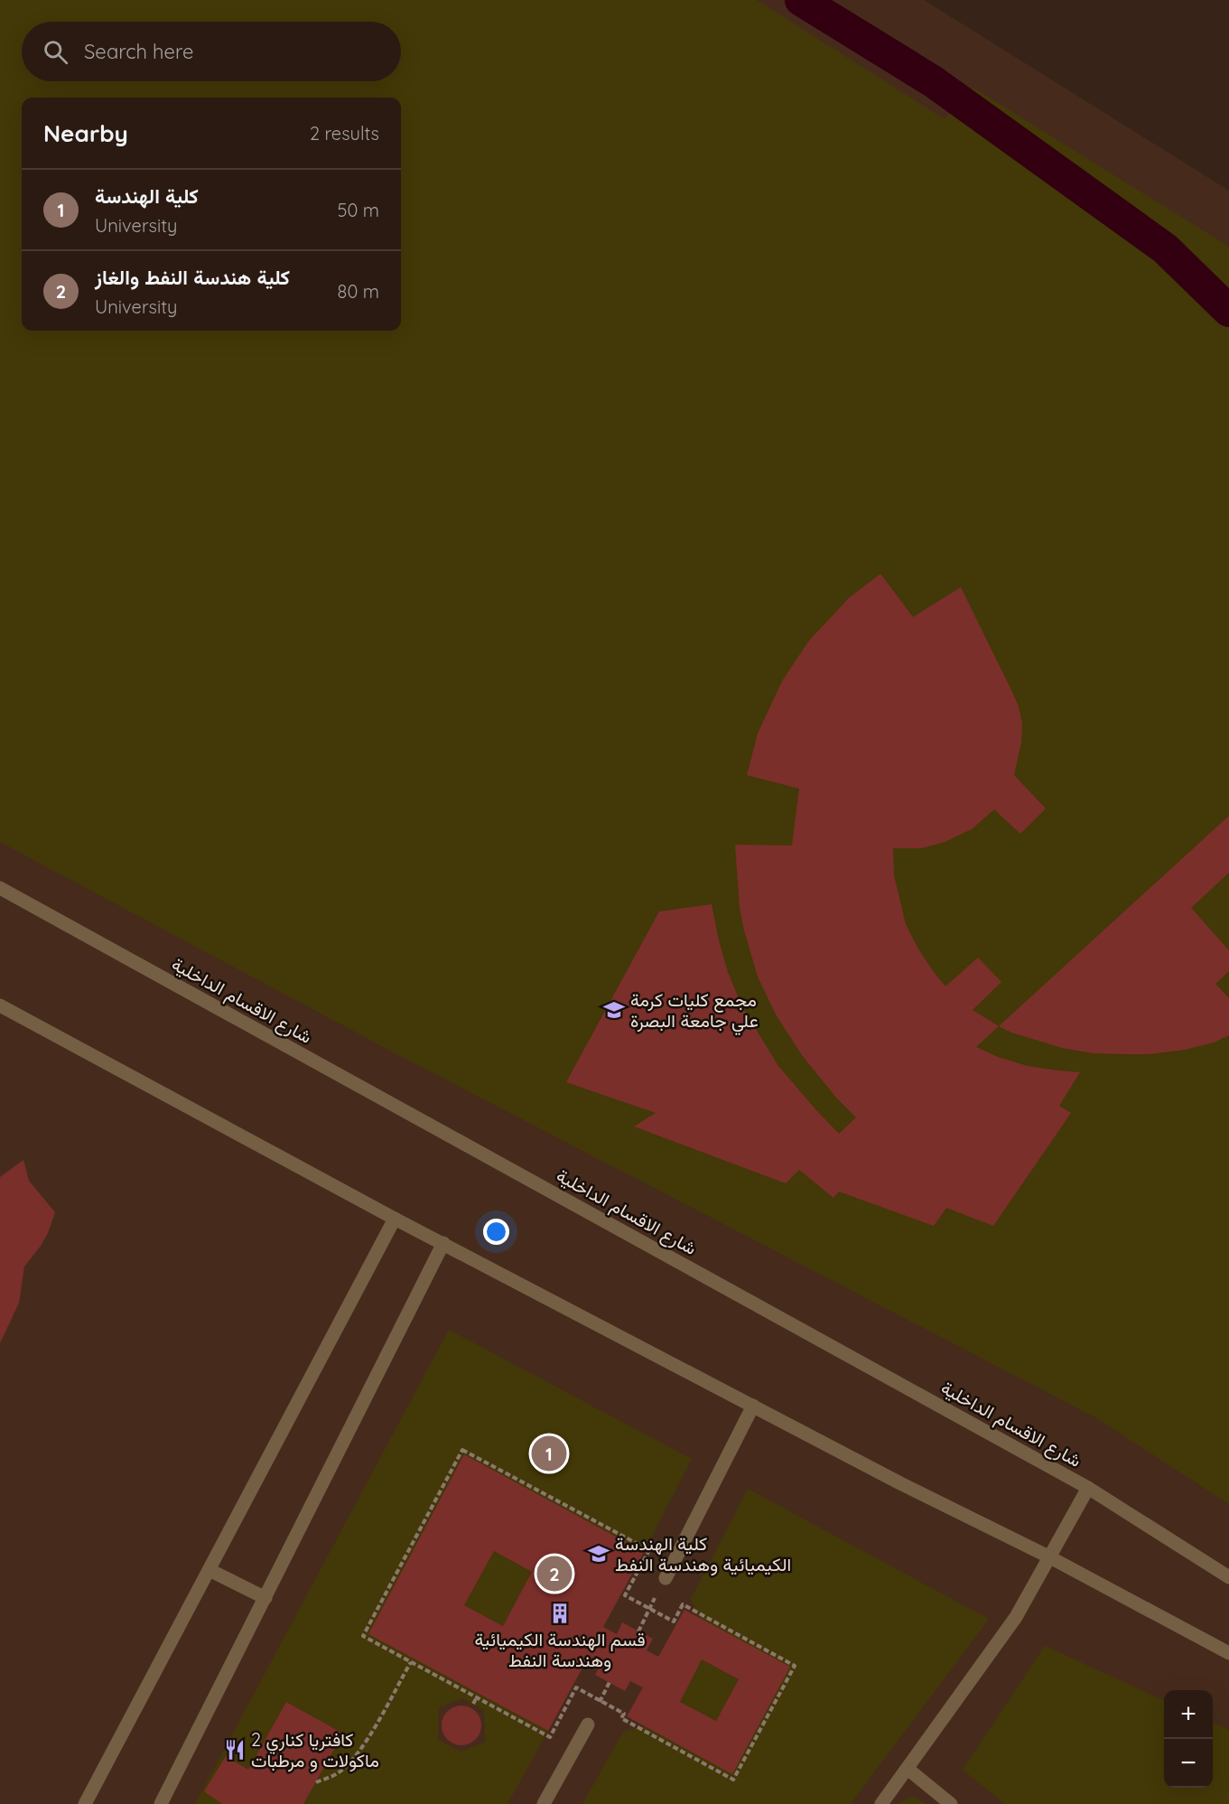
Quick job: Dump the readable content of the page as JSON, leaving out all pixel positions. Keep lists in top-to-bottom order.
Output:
{
  "streets": {
    "street": ["شارع الاقسام الداخلية"]
  },
  "places": {
    "school or university": ["مجمع كليات كرمة علي جامعة البصرة", "كلية الهندسة الكيميائية وهندسة النفط"],
    "building": ["قسم الهندسة الكيميائية وهندسة النفط"],
    "restaurant": ["كافتريا كناري 2 ماكولات و مرطبات"]
  },
  "page": {
    "search": "Search here",
    "heading": ["Nearby", "2 results"],
    "list": [
      {
        "mark": "1",
        "name": "كلية الهندسة",
        "note": "University",
        "value": "50 m"
      },
      {
        "mark": "2",
        "name": "كلية هندسة النفط والغاز",
        "note": "University",
        "value": "80 m"
      }
    ],
    "pins": ["1", "2"],
    "map_buttons": ["+", "−"]
  }
}
